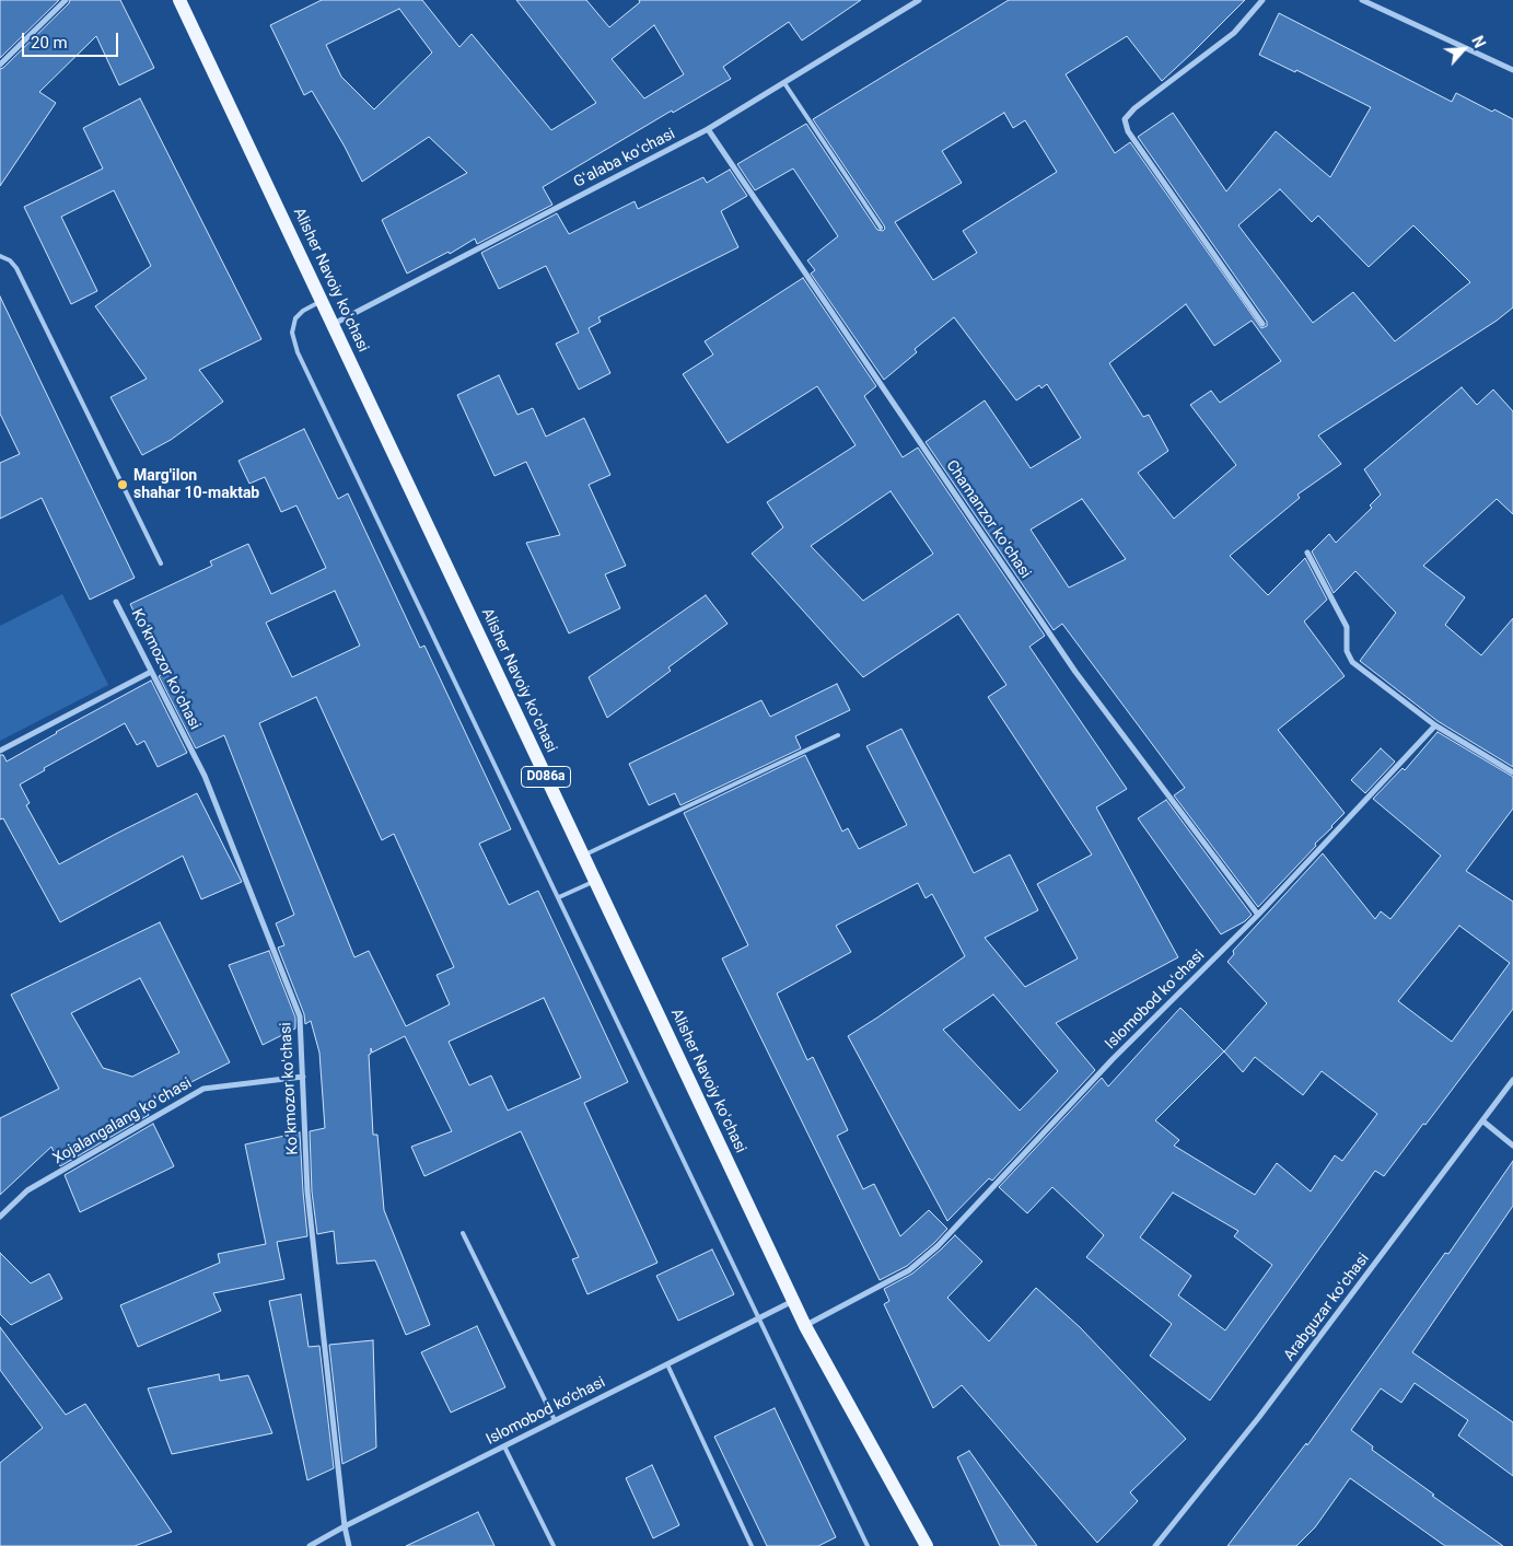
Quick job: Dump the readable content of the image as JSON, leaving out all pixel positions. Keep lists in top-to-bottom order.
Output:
{
  "streets": {
    "main road": ["Alisher Navoiy koʻchasi", "D086a"],
    "street": [
      "Gʻalaba koʻchasi",
      "Chamanzor koʻchasi",
      "Koʻkmozor koʻchasi",
      "Islomobod koʻchasi",
      "Xojalangalang koʻchasi",
      "Arabguzar koʻchasi",
      "Islomobod ko‘chasi"
    ]
  },
  "crossings": [
    ["Gʻalaba koʻchasi", "Alisher Navoiy koʻchasi"],
    ["Gʻalaba koʻchasi", "Chamanzor koʻchasi"],
    ["Alisher Navoiy koʻchasi", "Islomobod koʻchasi"],
    ["Alisher Navoiy koʻchasi", "Islomobod ko‘chasi"],
    ["Chamanzor koʻchasi", "Islomobod koʻchasi"],
    ["Koʻkmozor koʻchasi", "Xojalangalang koʻchasi"],
    ["Koʻkmozor koʻchasi", "Islomobod ko‘chasi"]
  ],
  "places": ["Marg'ilon shahar 10-maktab"],
  "scale_bar": "20 m",
  "north": "top right"
}
